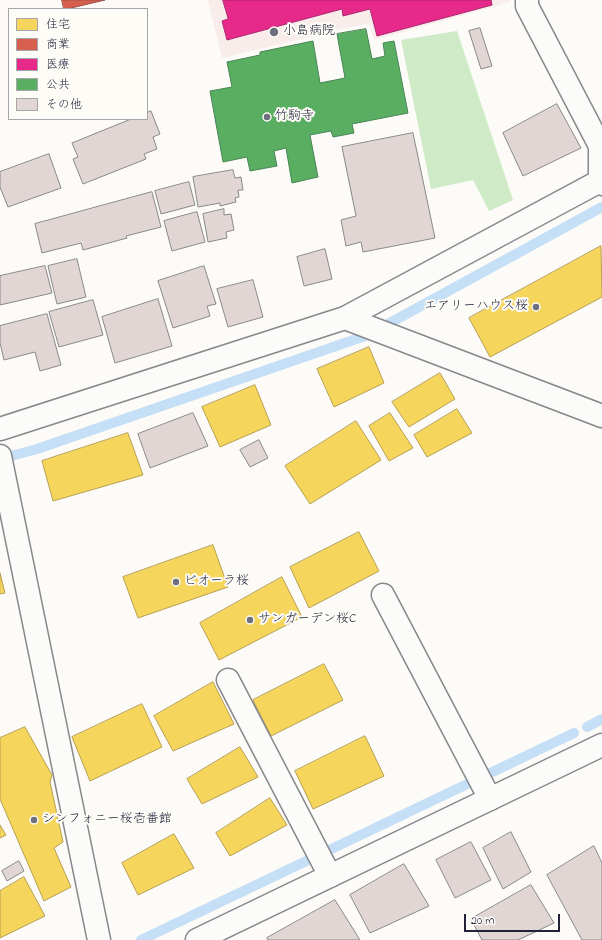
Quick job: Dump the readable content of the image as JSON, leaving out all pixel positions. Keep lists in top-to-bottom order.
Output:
{
  "places": [
    "小島病院",
    "竹駒寺",
    "エアリーハウス桜",
    "ビオーラ桜",
    "サンガーデン桜C",
    "シンフォニー桜壱番館"
  ],
  "legend": [
    "住宅",
    "商業",
    "医療",
    "公共",
    "その他"
  ],
  "scale_bar": "20 m"
}
